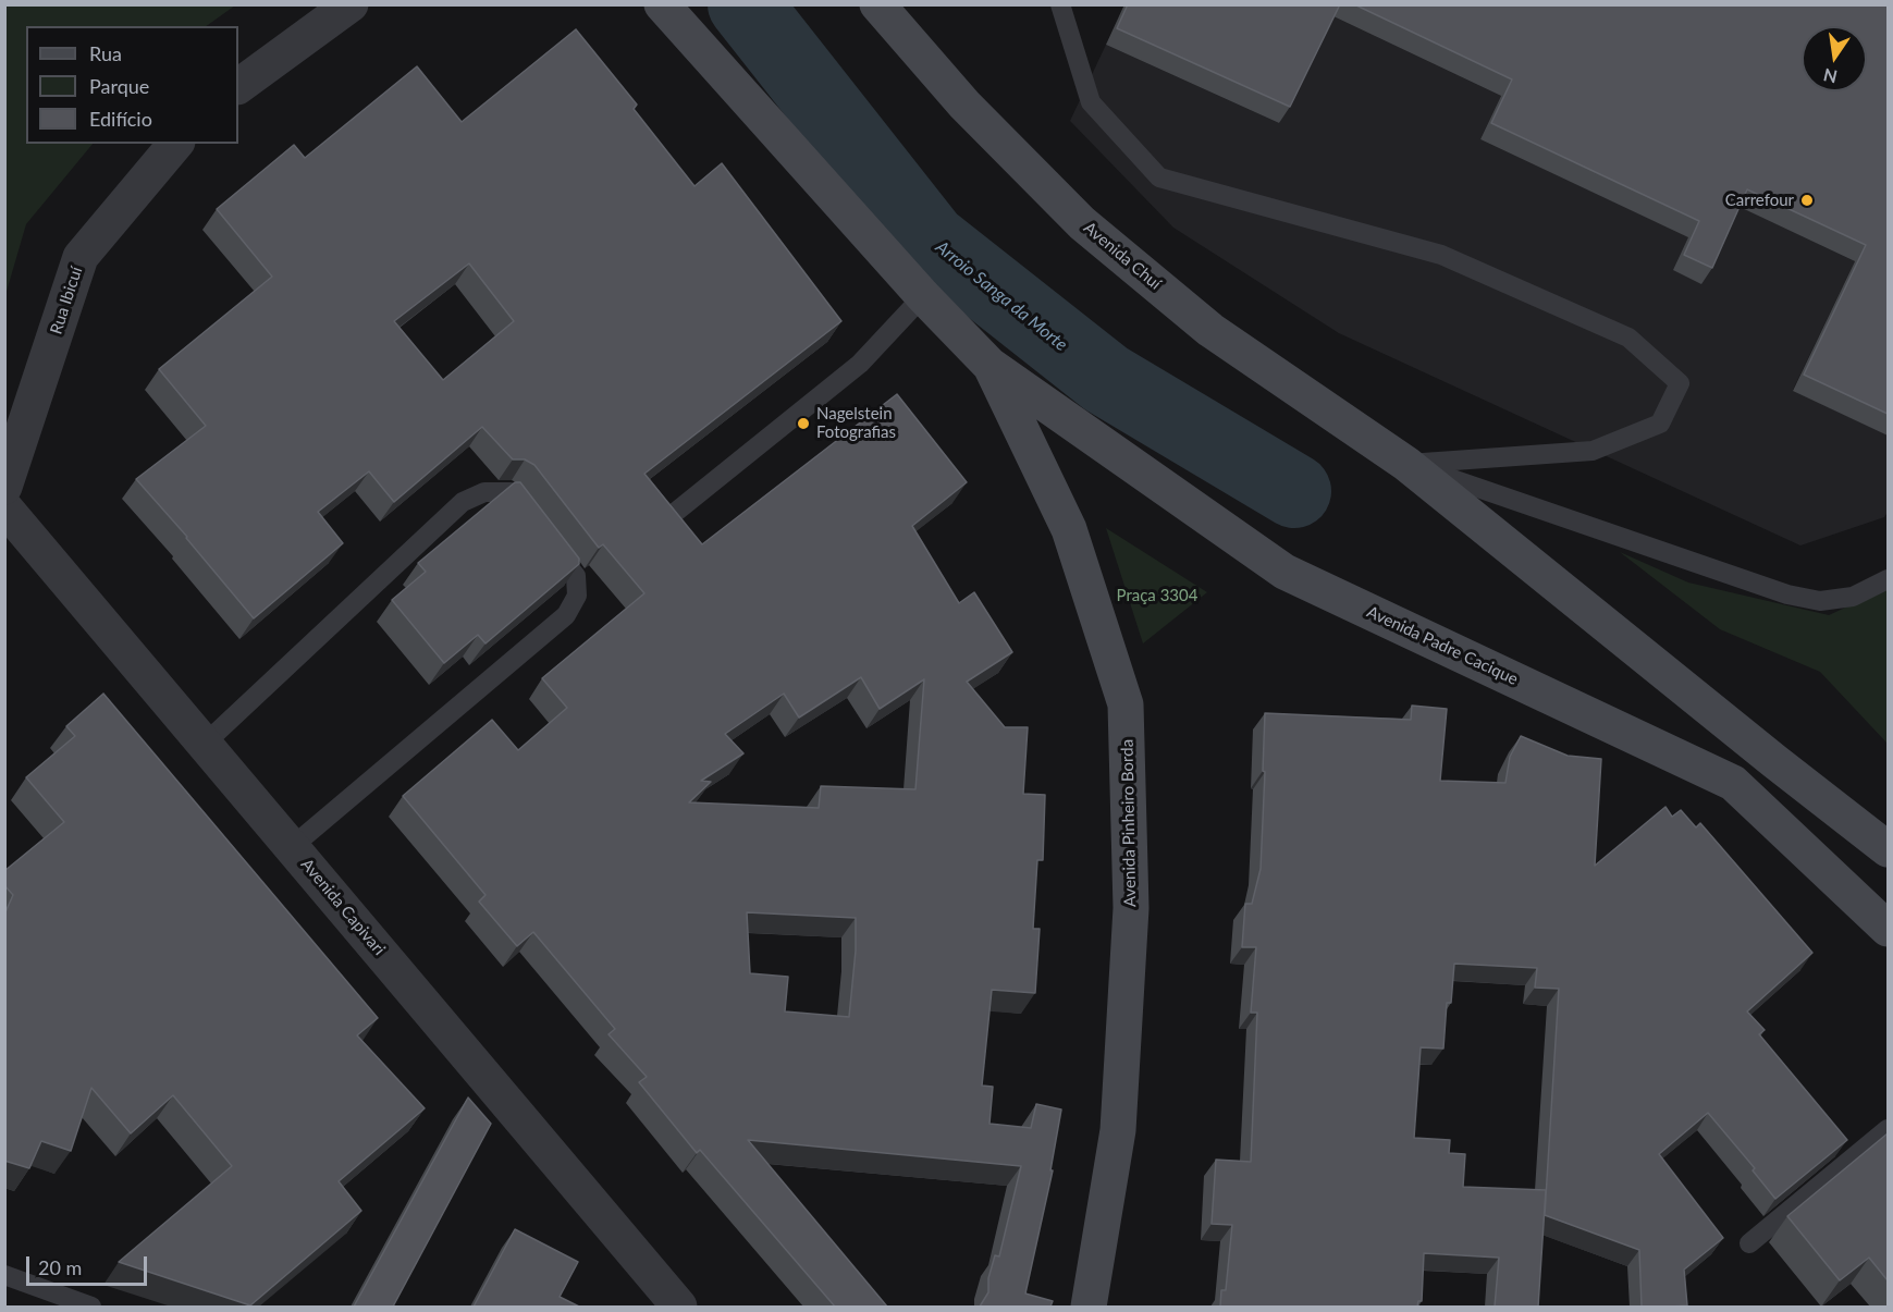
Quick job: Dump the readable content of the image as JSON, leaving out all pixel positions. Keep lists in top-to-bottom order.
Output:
{
  "streets": {
    "main road": ["Avenida Chuí", "Avenida Padre Cacique", "Avenida Pinheiro Borda"],
    "street": ["Rua Ibicuí", "Avenida Capivari"]
  },
  "crossings": [
    ["Avenida Padre Cacique", "Avenida Pinheiro Borda"]
  ],
  "water": ["Arroio Sanga da Morte"],
  "parks": ["Praça 3304"],
  "places": ["Carrefour", "Nagelstein Fotografias"],
  "legend": ["Rua", "Parque", "Edifício"],
  "scale_bar": "20 m",
  "north": "bottom"
}
